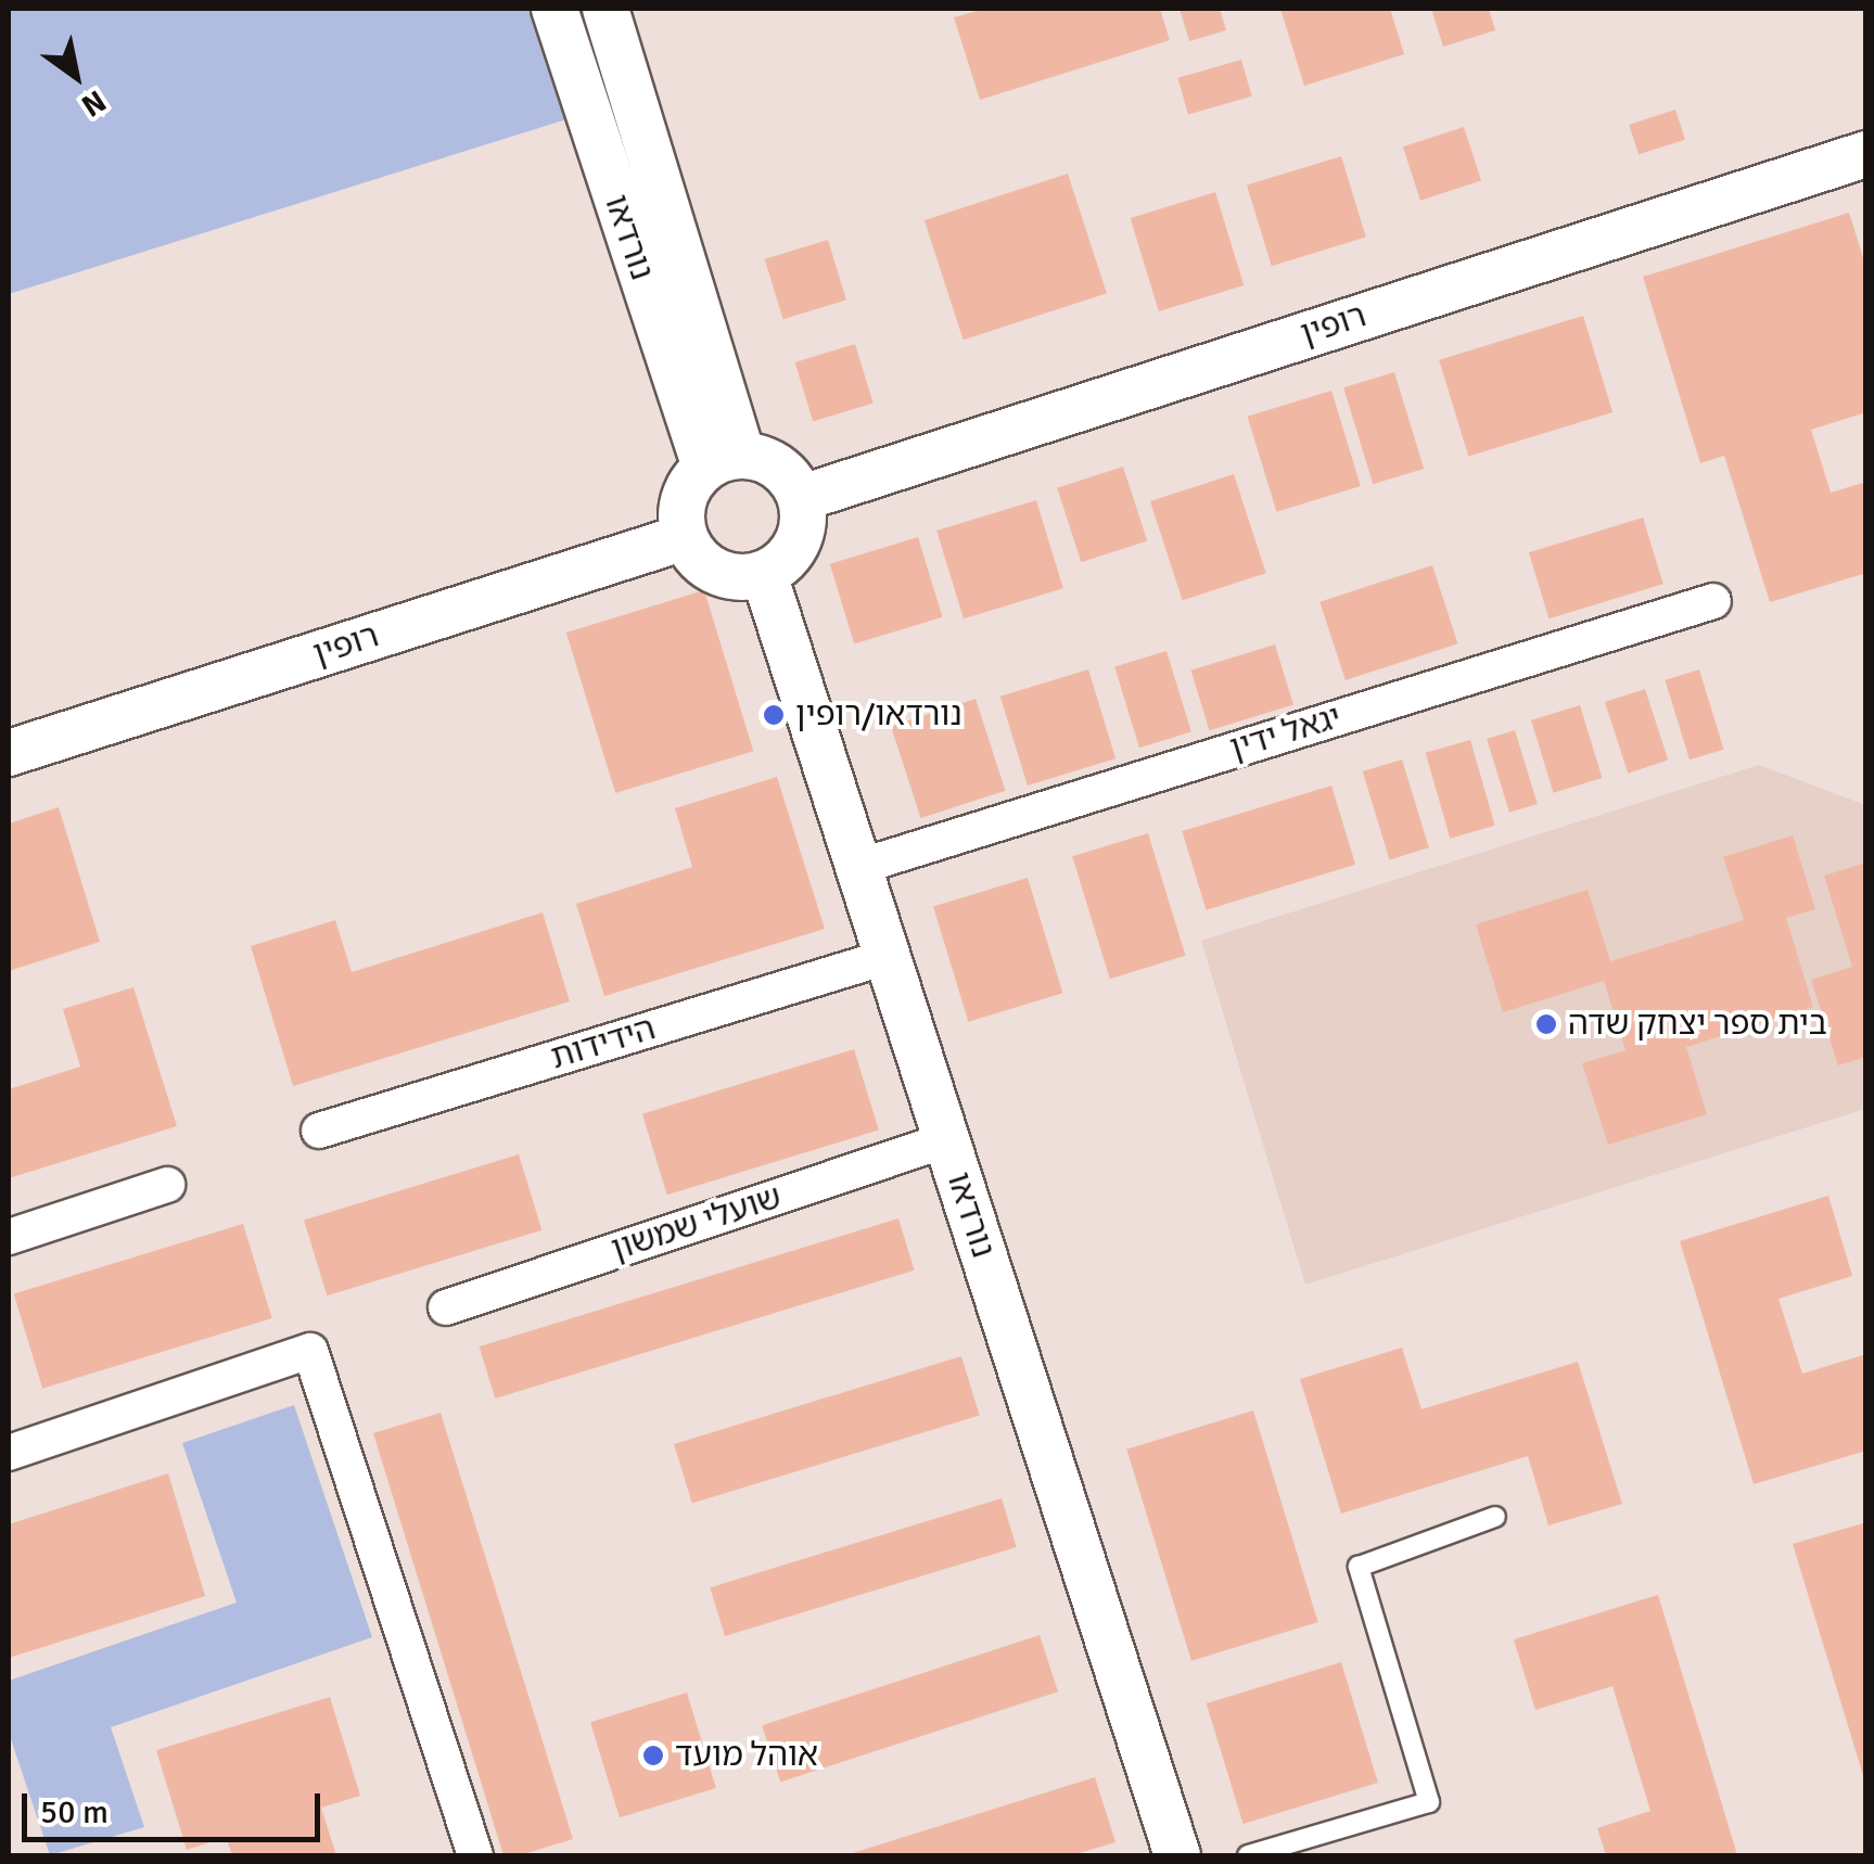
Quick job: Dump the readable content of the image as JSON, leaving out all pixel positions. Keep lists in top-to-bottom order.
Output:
{
  "streets": {
    "street": [
      "נורדאו",
      "רופין",
      "יגאל ידין",
      "הידידות",
      "שועלי שמשון"
    ]
  },
  "crossings": [
    ["נורדאו", "רופין"],
    ["נורדאו", "יגאל ידין"],
    ["נורדאו", "הידידות"],
    ["נורדאו", "שועלי שמשון"]
  ],
  "places": ["נורדאו/רופין", "בית ספר יצחק שדה", "אוהל מועד"],
  "scale_bar": "50 m",
  "north": "bottom right"
}
